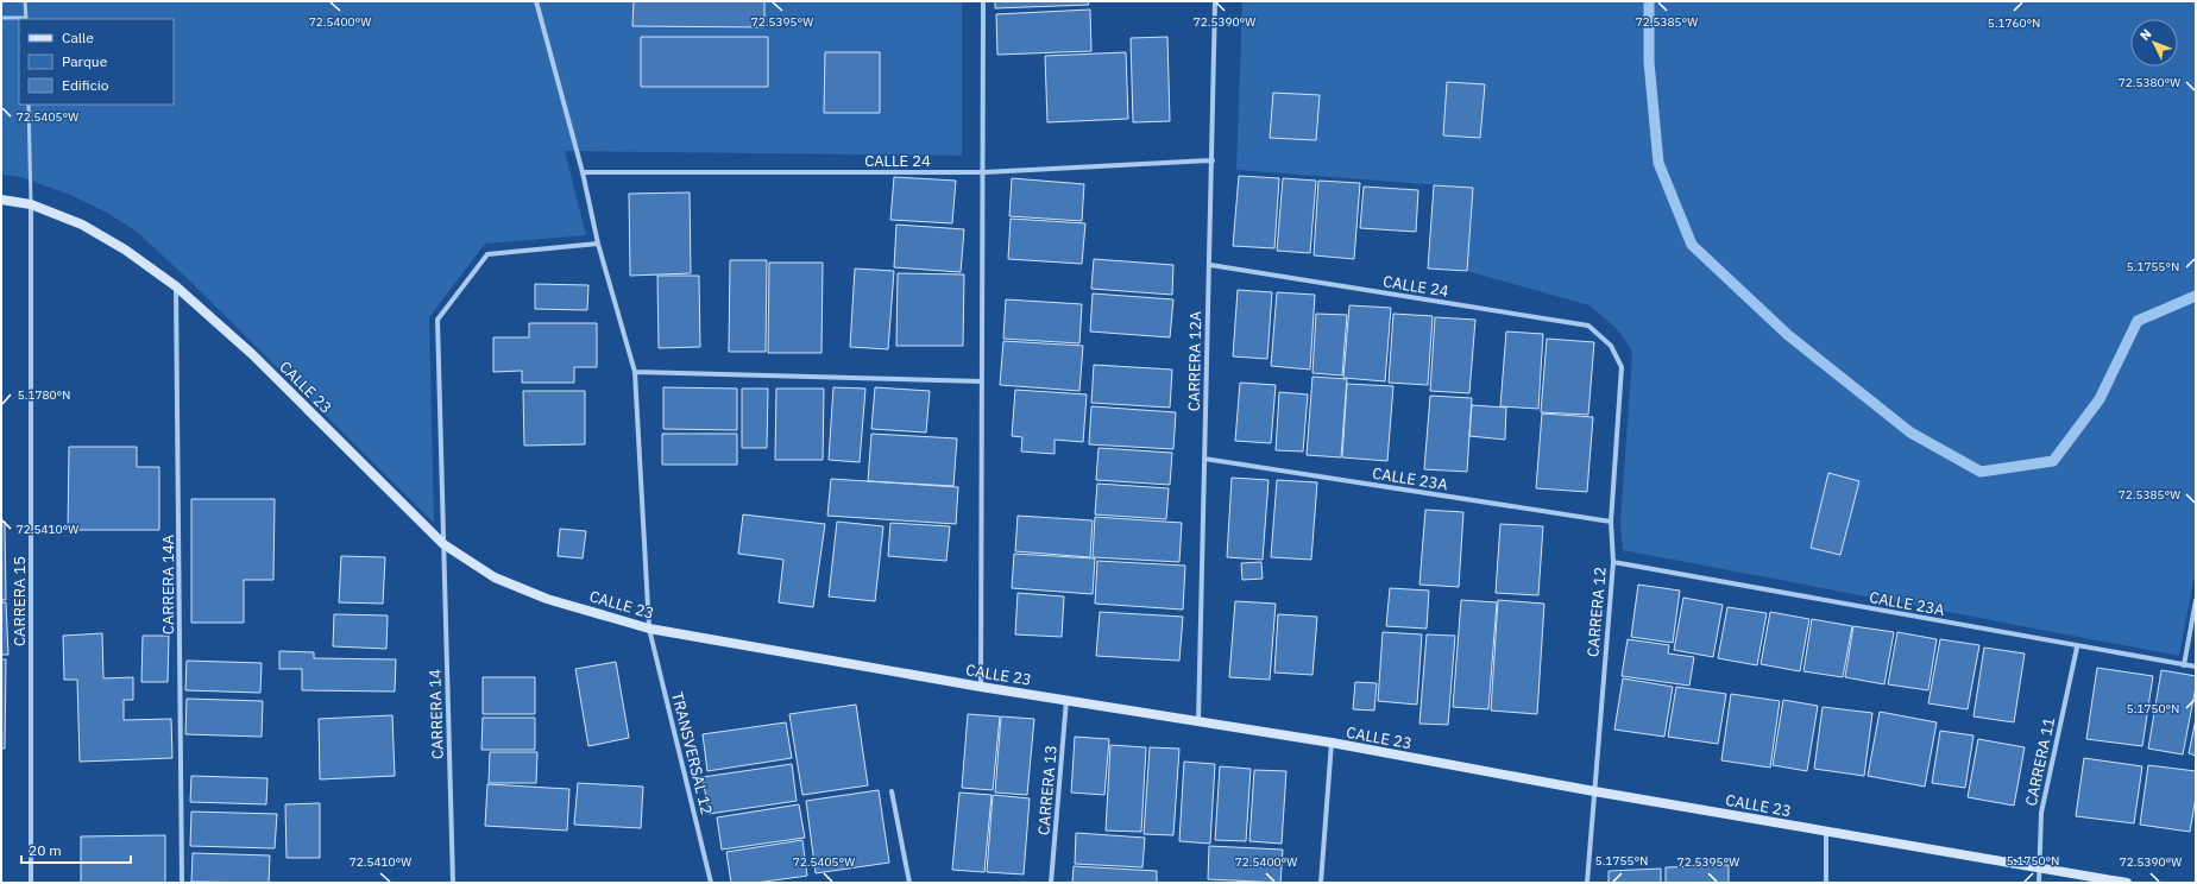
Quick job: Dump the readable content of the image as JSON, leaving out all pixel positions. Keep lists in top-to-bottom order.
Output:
{
  "streets": {
    "street": [
      "CALLE 24",
      "CARRERA 12A",
      "CALLE 23",
      "CALLE 23A",
      "CARRERA 14A",
      "CARRERA 15",
      "CARRERA 12",
      "CARRERA 14",
      "TRANSVERSAL 12",
      "CARRERA 11",
      "CARRERA 13"
    ]
  },
  "crossings": [
    ["CALLE 24", "CARRERA 12A"],
    ["CALLE 24", "CARRERA 12"],
    ["CALLE 24", "TRANSVERSAL 12"],
    ["CARRERA 12A", "CALLE 23"],
    ["CARRERA 12A", "CALLE 23A"],
    ["CALLE 23", "CARRERA 14A"],
    ["CALLE 23", "CARRERA 15"],
    ["CALLE 23", "CARRERA 12"],
    ["CALLE 23", "CARRERA 14"],
    ["CALLE 23", "TRANSVERSAL 12"],
    ["CALLE 23", "CARRERA 11"],
    ["CALLE 23", "CARRERA 13"],
    ["CALLE 23A", "CARRERA 12"],
    ["CALLE 23A", "CARRERA 11"],
    ["CARRERA 14", "TRANSVERSAL 12"]
  ],
  "legend": ["Calle", "Parque", "Edificio"],
  "scale_bar": "20 m",
  "north": "top left",
  "coordinates": [
    "72.5385°W",
    "72.5400°W",
    "72.5395°W",
    "72.5390°W",
    "5.1760°N",
    "72.5380°W",
    "72.5405°W",
    "5.1755°N",
    "5.1780°N",
    "72.5410°W",
    "5.1750°N"
  ]
}
